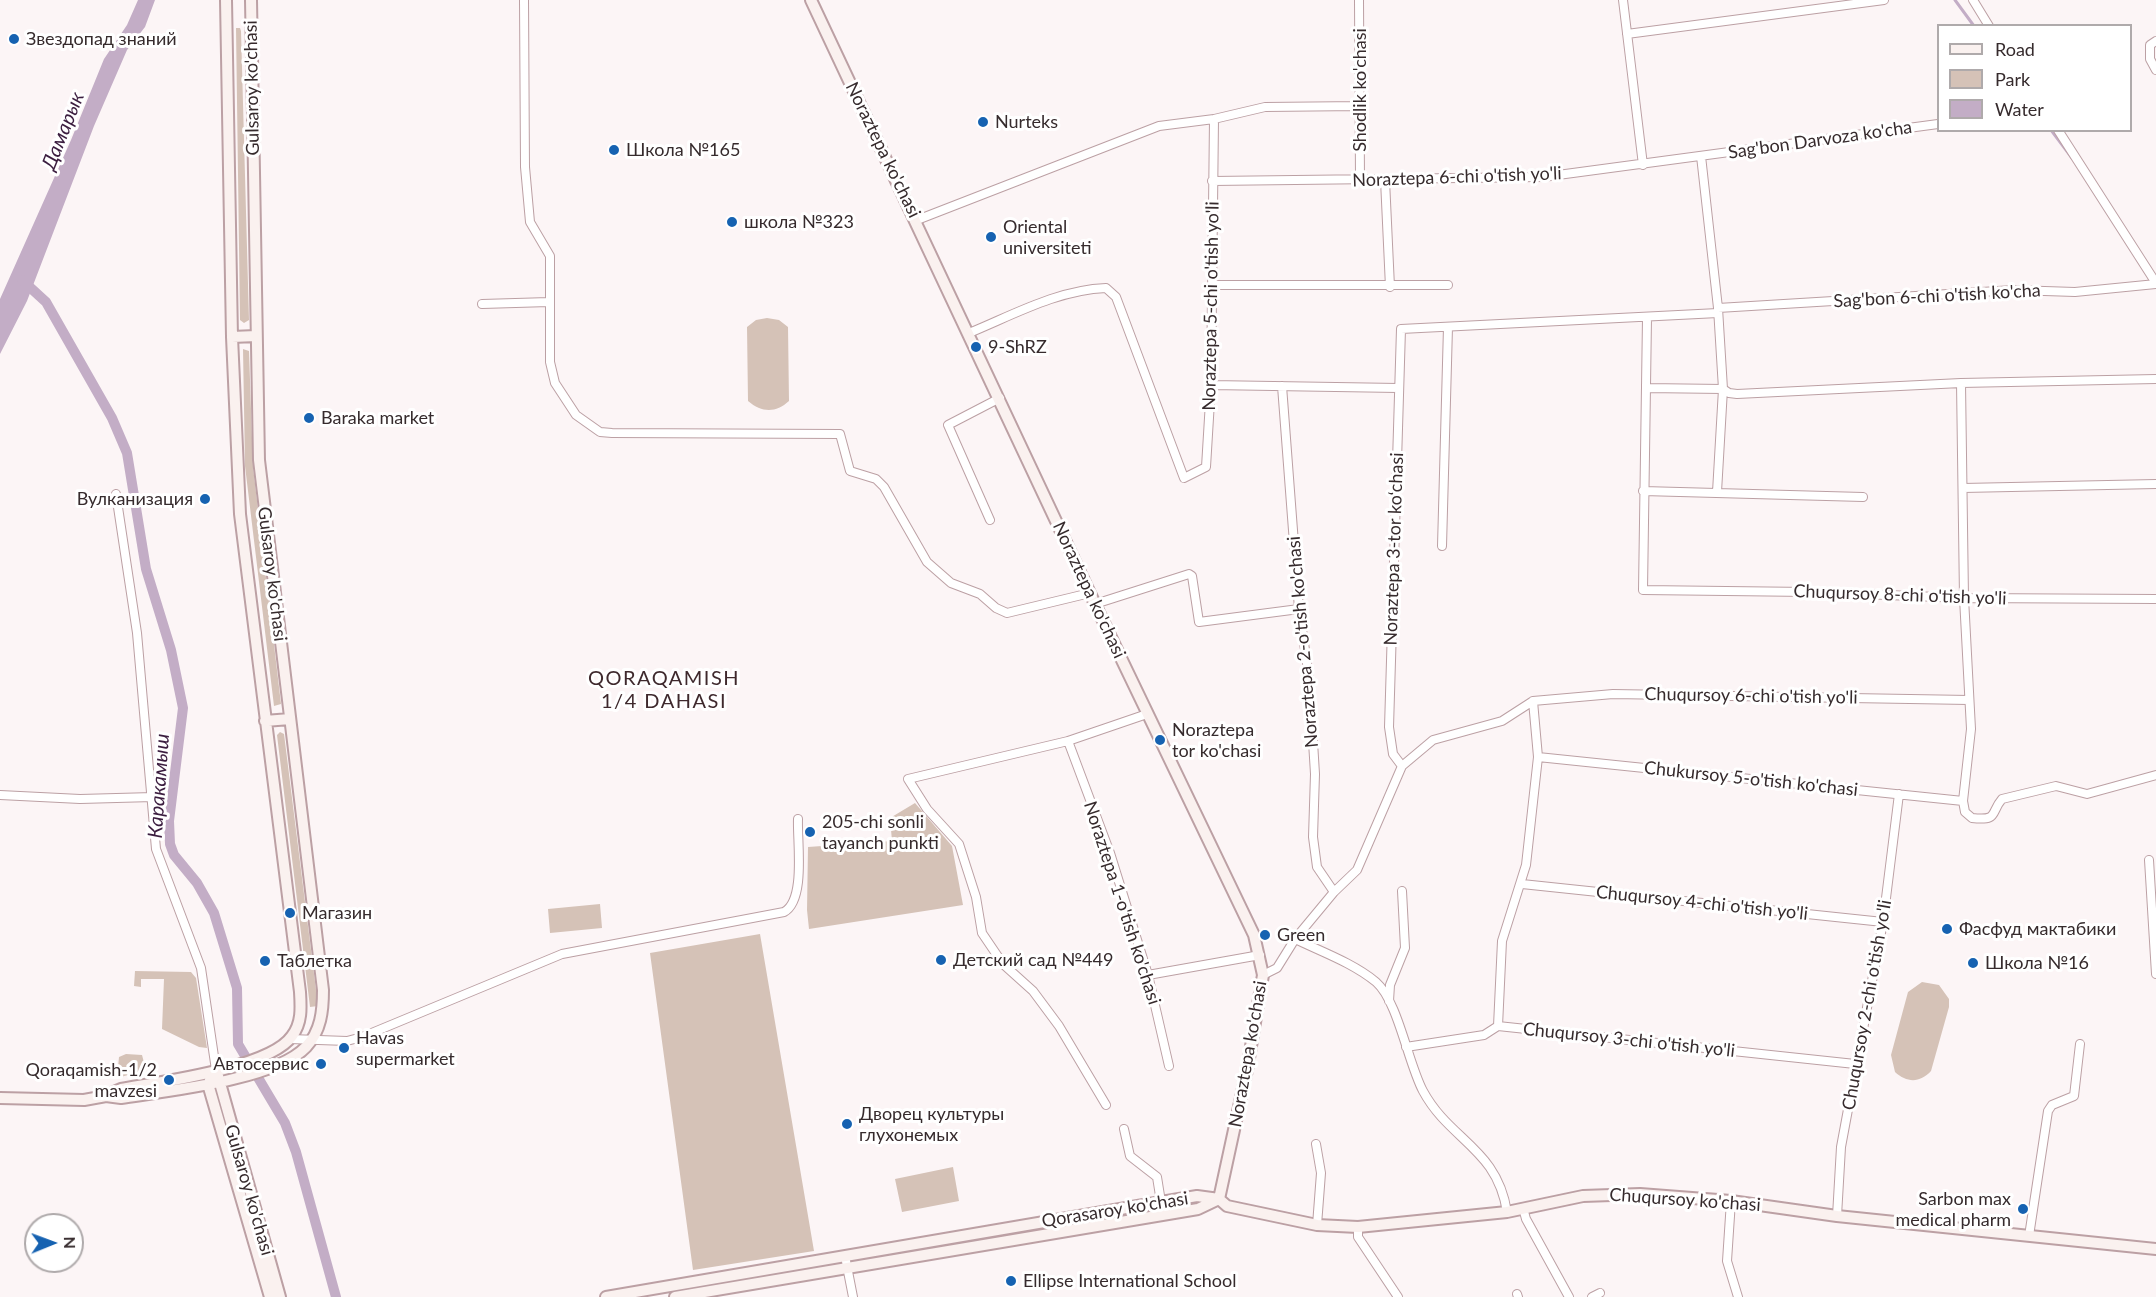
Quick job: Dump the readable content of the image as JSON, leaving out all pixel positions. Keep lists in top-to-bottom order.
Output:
{
  "streets": {
    "main road": [
      "Gulsaroy ko'chasi",
      "Noraztepa ko'chasi",
      "Chuqursoy ko'chasi",
      "Qorasaroy ko'chasi"
    ],
    "street": [
      "Shodlik ko'chasi",
      "Sag'bon Darvoza ko'cha",
      "Noraztepa 6-chi o'tish yo'li",
      "Sag'bon 6-chi o'tish ko'cha",
      "Noraztepa 5-chi o'tish yo'li",
      "Noraztepa 3-tor ko‘chasi",
      "Chuqursoy 8-chi o'tish yo'li",
      "Noraztepa 2-o'tish ko'chasi",
      "Chuqursoy 6-chi o'tish yo'li",
      "Chukursoy 5-o'tish ko'chasi",
      "Noraztepa 1-o'tish ko'chasi",
      "Chuqursoy 4-chi o'tish yo'li",
      "Chuqursoy 2-chi o'tish yo'li",
      "Chuqursoy 3-chi o'tish yo'li"
    ]
  },
  "crossings": [
    ["Shodlik ko'chasi", "Noraztepa 6-chi o'tish yo'li"],
    ["Sag'bon Darvoza ko'cha", "Noraztepa 6-chi o'tish yo'li"],
    ["Noraztepa ko'chasi", "Noraztepa 5-chi o'tish yo'li"],
    ["Noraztepa ko'chasi", "Chuqursoy ko'chasi"],
    ["Noraztepa ko'chasi", "Qorasaroy ko'chasi"],
    ["Noraztepa 6-chi o'tish yo'li", "Noraztepa 5-chi o'tish yo'li"],
    ["Sag'bon 6-chi o'tish ko'cha", "Noraztepa 3-tor ko‘chasi"],
    ["Chukursoy 5-o'tish ko'chasi", "Chuqursoy 2-chi o'tish yo'li"],
    ["Chuqursoy 4-chi o'tish yo'li", "Chuqursoy 2-chi o'tish yo'li"],
    ["Chuqursoy 2-chi o'tish yo'li", "Chuqursoy 3-chi o'tish yo'li"],
    ["Chuqursoy 2-chi o'tish yo'li", "Chuqursoy ko'chasi"],
    ["Chuqursoy ko'chasi", "Qorasaroy ko'chasi"]
  ],
  "districts": ["QORAQAMISH 1/4 DAHASI"],
  "water": ["Дамарык", "Каракамыш"],
  "places": [
    "Звездопад знаний",
    "Nurteks",
    "Школа №165",
    "школа №323",
    "Oriental universiteti",
    "9-ShRZ",
    "Baraka market",
    "Вулканизация",
    "Noraztepa tor ko'chasi",
    "205-chi sonli tayanch punkti",
    "Магазин",
    "Фасфуд мактабики",
    "Green",
    "Детский сад №449",
    "Таблетка",
    "Школа №16",
    "Havas supermarket",
    "Автосервис",
    "Qoraqamish-1/2 mavzesi",
    "Дворец культуры глухонемых",
    "Sarbon max medical pharm",
    "Ellipse International School"
  ],
  "legend": ["Road", "Park", "Water"],
  "north": "right"
}
